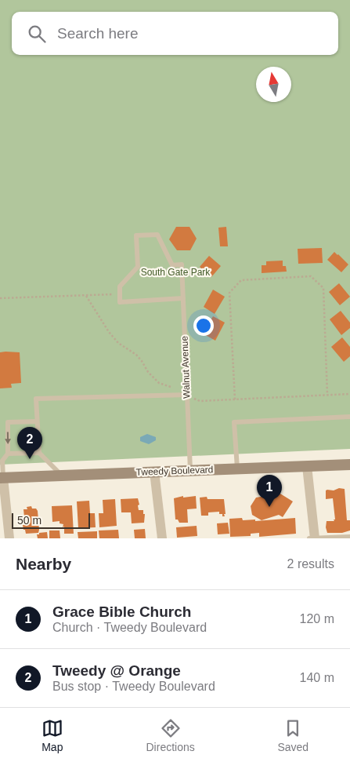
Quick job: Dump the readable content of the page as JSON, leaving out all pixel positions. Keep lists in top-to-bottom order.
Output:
{
  "streets": {
    "main road": ["Tweedy Boulevard"],
    "lane": ["Walnut Avenue"]
  },
  "crossings": [
    ["Walnut Avenue", "Tweedy Boulevard"]
  ],
  "parks": ["South Gate Park"],
  "scale_bar": "50 m",
  "north": "top",
  "page": {
    "search": "Search here",
    "pins": ["2", "1"],
    "scale": "50 m",
    "heading": ["Nearby", "2 results"],
    "list": [
      {
        "mark": "1",
        "name": "Grace Bible Church",
        "note": "Church · Tweedy Boulevard",
        "value": "120 m"
      },
      {
        "mark": "2",
        "name": "Tweedy @ Orange",
        "note": "Bus stop · Tweedy Boulevard",
        "value": "140 m"
      }
    ],
    "nav": ["Map", "Directions", "Saved"]
  }
}
